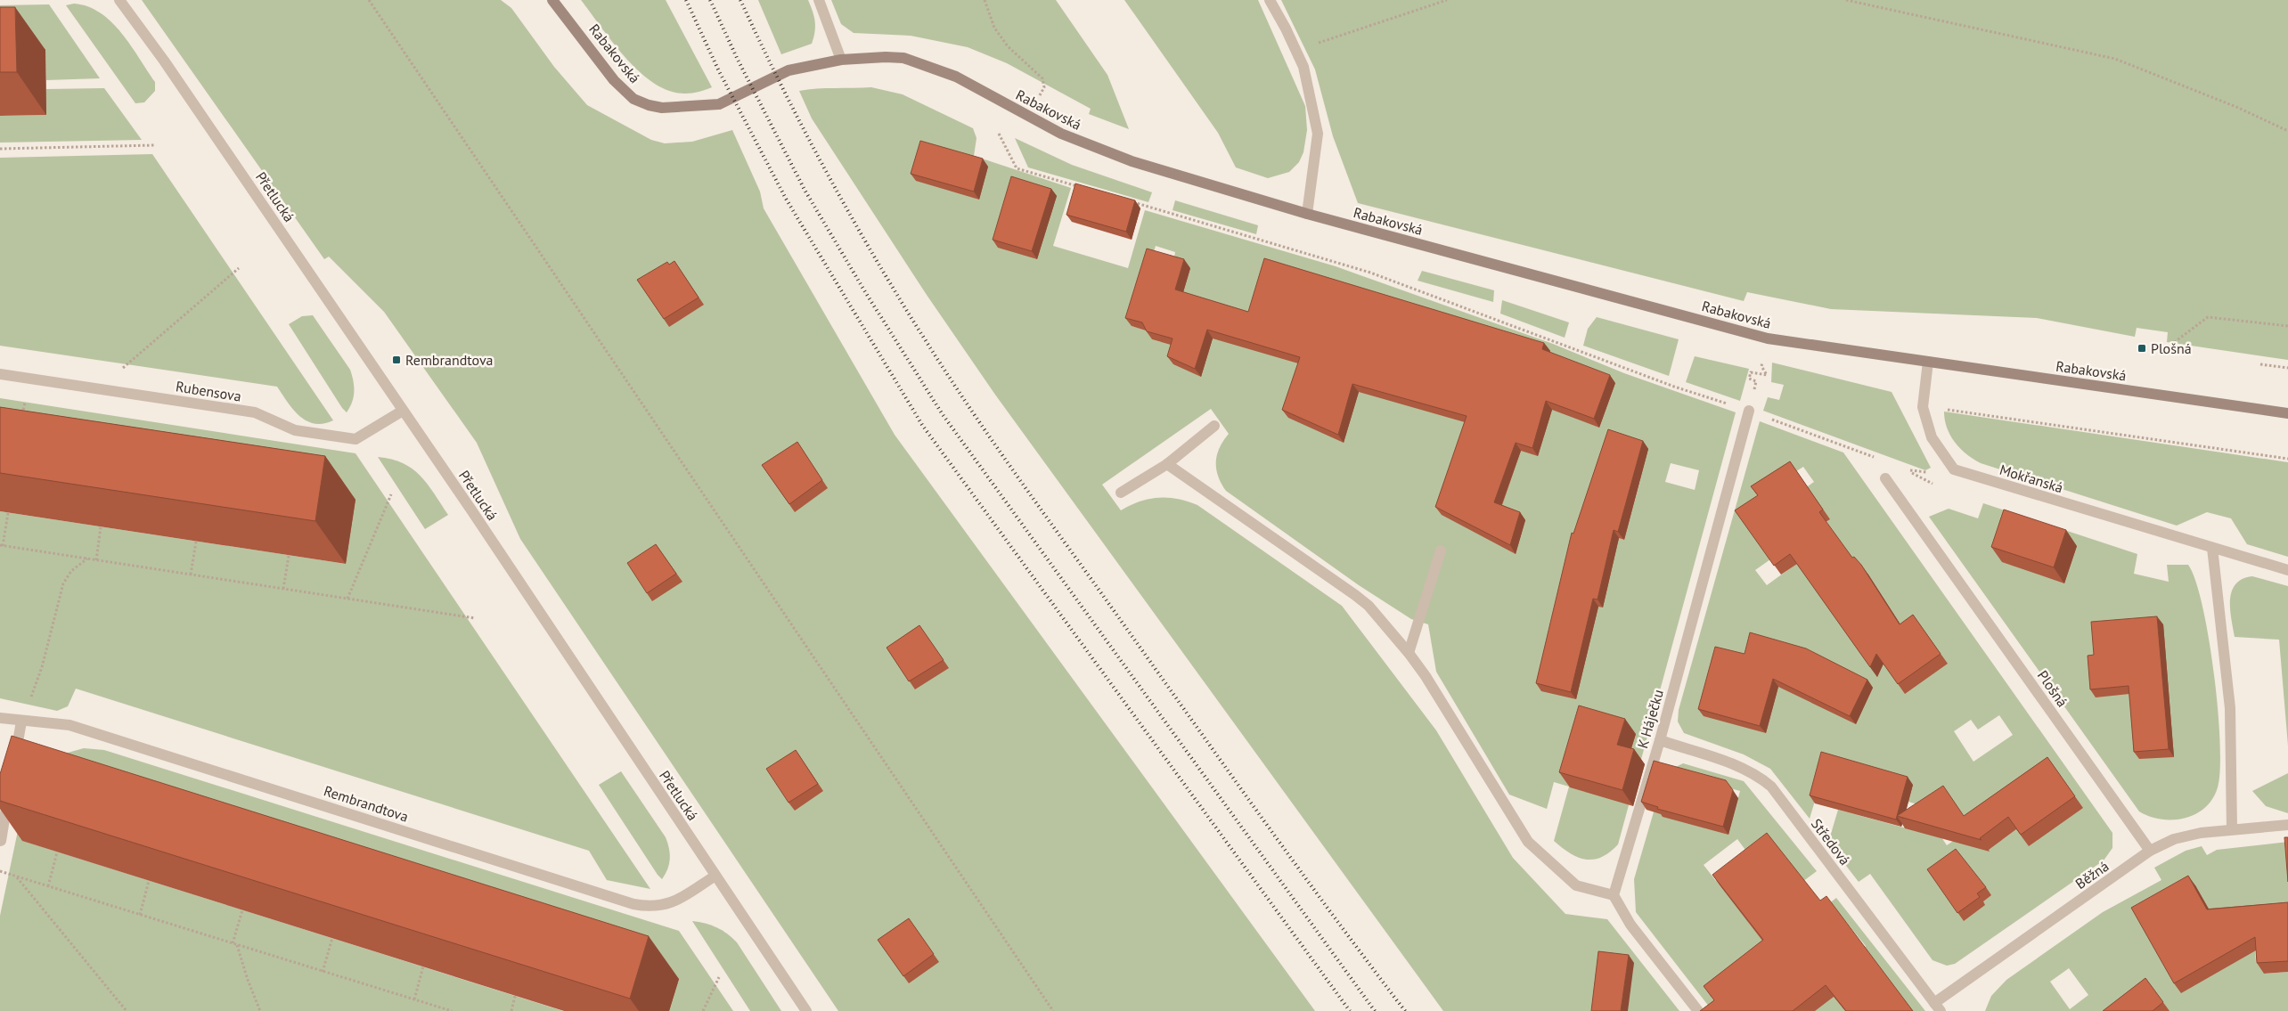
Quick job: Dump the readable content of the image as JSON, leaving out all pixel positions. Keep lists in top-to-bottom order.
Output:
{
  "streets": {
    "main road": ["Rabakovská"],
    "street": [
      "Přetlucká",
      "Rubensova",
      "Mokřanská",
      "Plošná",
      "K Háječku",
      "Rembrandtova",
      "Středová",
      "Běžná"
    ]
  },
  "crossings": [
    ["Přetlucká", "Rubensova"],
    ["Přetlucká", "Rembrandtova"],
    ["Plošná", "Běžná"],
    ["K Háječku", "Středová"],
    ["Středová", "Běžná"]
  ],
  "places": {
    "transit": ["Plošná", "Rembrandtova"]
  }
}
